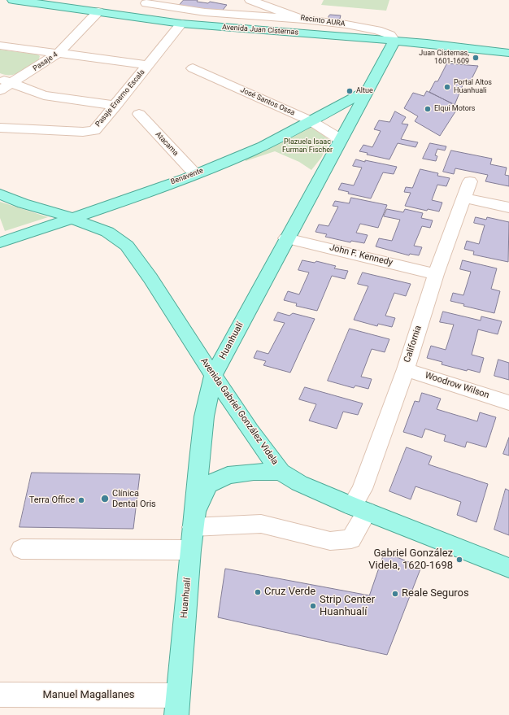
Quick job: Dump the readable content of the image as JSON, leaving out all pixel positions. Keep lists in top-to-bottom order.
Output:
{
  "streets": {
    "main road": [
      "Avenida Juan Cisternas",
      "Benavente",
      "Huanhualí",
      "Avenida Gabriel González Videla"
    ],
    "street": [
      "Recinto AURA",
      "Pasaje 4",
      "Pasaje Erasmo Escala",
      "José Santos Ossa",
      "Atacama",
      "John F. Kennedy",
      "California",
      "Woodrow Wilson",
      "Manuel Magallanes"
    ]
  },
  "crossings": [
    ["Recinto AURA", "Avenida Juan Cisternas"],
    ["Recinto AURA", "Huanhualí"],
    ["Avenida Juan Cisternas", "Pasaje 4"],
    ["Avenida Juan Cisternas", "Pasaje Erasmo Escala"],
    ["Avenida Juan Cisternas", "Huanhualí"],
    ["José Santos Ossa", "Benavente"],
    ["José Santos Ossa", "Huanhualí"],
    ["Atacama", "Benavente"],
    ["Benavente", "Huanhualí"],
    ["Benavente", "Avenida Gabriel González Videla"],
    ["John F. Kennedy", "Huanhualí"],
    ["John F. Kennedy", "California"],
    ["Huanhualí", "California"],
    ["Huanhualí", "Avenida Gabriel González Videla"],
    ["Huanhualí", "Manuel Magallanes"],
    ["California", "Woodrow Wilson"],
    ["California", "Avenida Gabriel González Videla"]
  ],
  "parks": ["Plazuela Isaac Furman Fischer"],
  "places": [
    "Juan Cisternas, 1601-1609",
    "Portal Altos Huanhuali",
    "Altue",
    "Elqui Motors",
    "Clínica Dental Oris",
    "Terra Office",
    "Gabriel González Videla, 1620-1698",
    "Cruz Verde",
    "Reale Seguros",
    "Strip Center Huanhualí"
  ]
}
